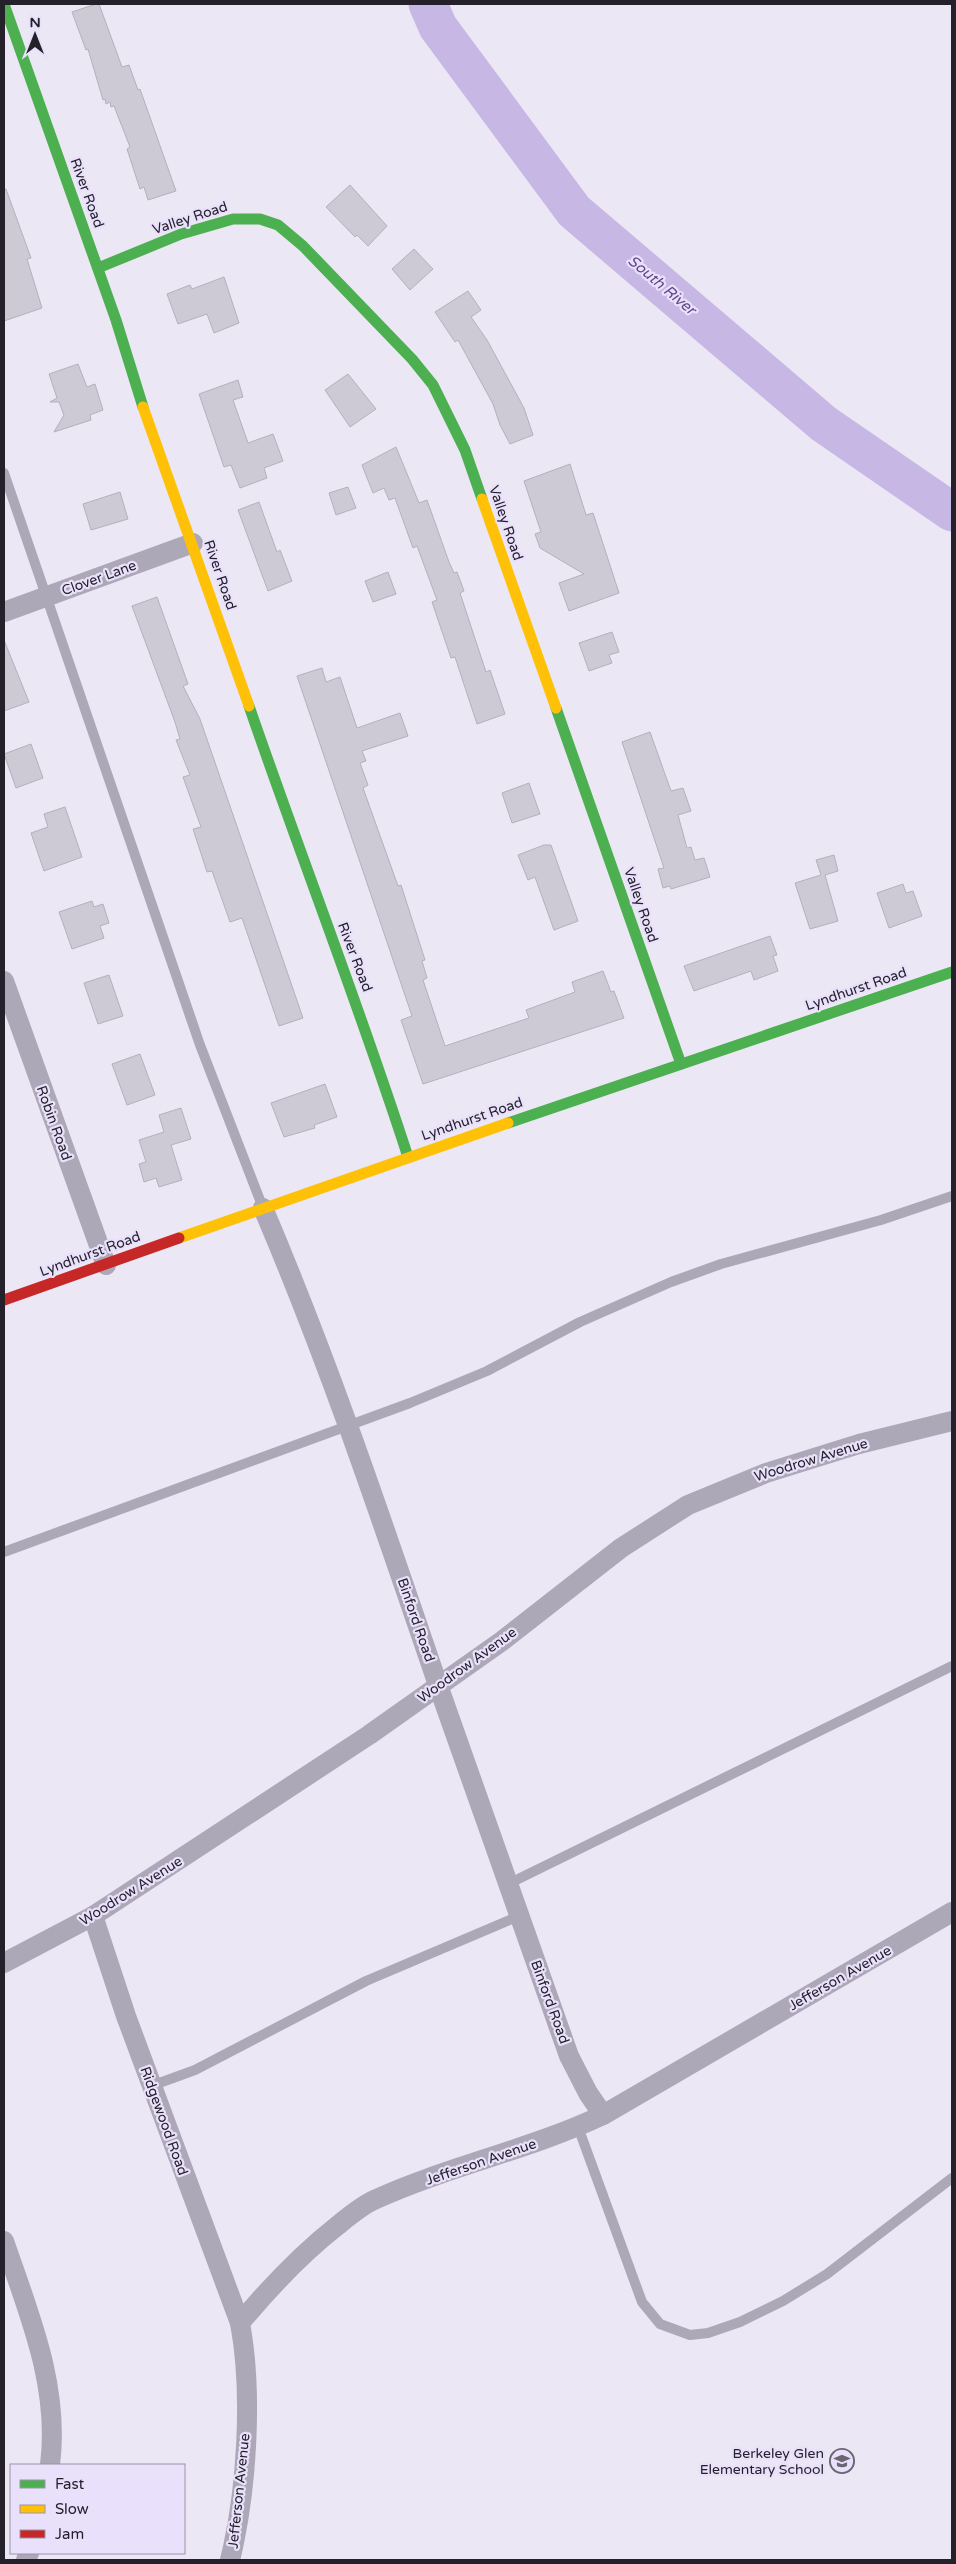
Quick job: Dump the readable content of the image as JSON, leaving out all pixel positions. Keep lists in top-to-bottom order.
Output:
{
  "streets": {
    "street": [
      "River Road",
      "Valley Road",
      "Clover Lane",
      "Lyndhurst Road",
      "Robin Road",
      "Woodrow Avenue",
      "Binford Road",
      "Jefferson Avenue",
      "Ridgewood Road"
    ]
  },
  "crossings": [
    ["River Road", "Valley Road"],
    ["River Road", "Clover Lane"],
    ["River Road", "Lyndhurst Road"],
    ["Valley Road", "Lyndhurst Road"],
    ["Lyndhurst Road", "Robin Road"],
    ["Lyndhurst Road", "Binford Road"],
    ["Woodrow Avenue", "Binford Road"],
    ["Woodrow Avenue", "Ridgewood Road"],
    ["Binford Road", "Jefferson Avenue"],
    ["Jefferson Avenue", "Ridgewood Road"]
  ],
  "water": ["South River"],
  "places": {
    "school or university": ["Berkeley Glen Elementary School"]
  },
  "legend": ["Fast", "Slow", "Jam"],
  "north": "top"
}
